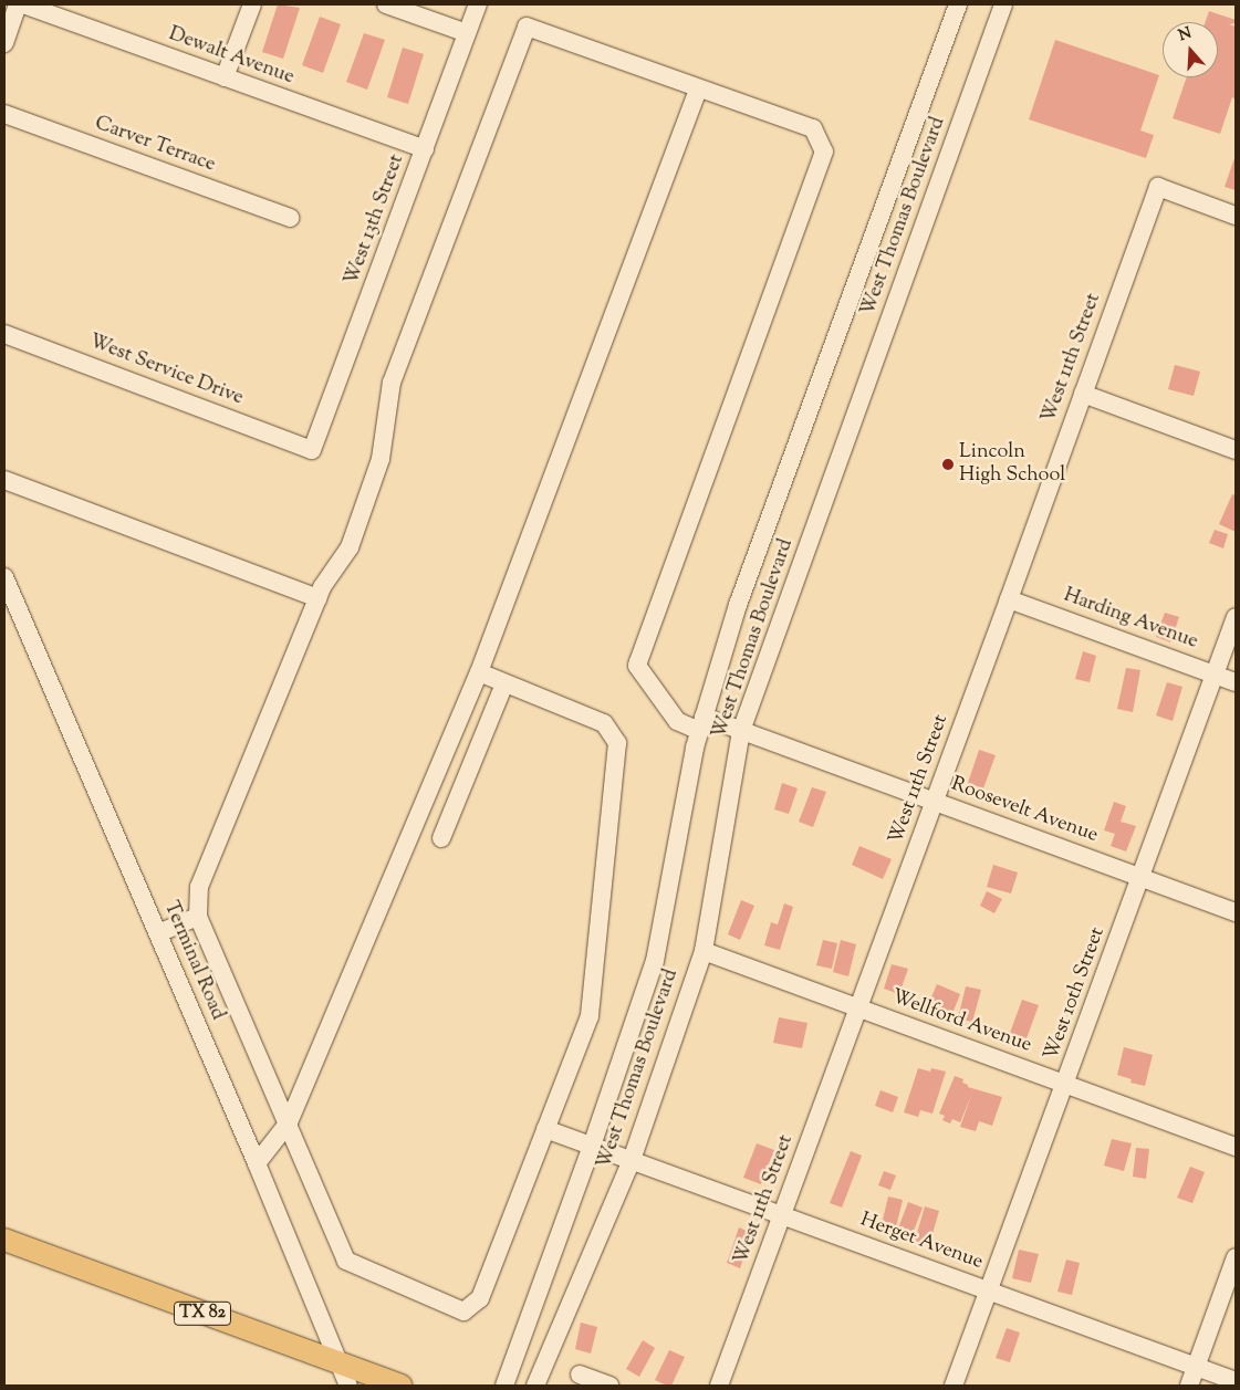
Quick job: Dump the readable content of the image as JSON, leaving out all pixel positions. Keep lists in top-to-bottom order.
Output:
{
  "streets": {
    "main road": ["TX 82"],
    "street": [
      "Dewalt Avenue",
      "Carver Terrace",
      "West Thomas Boulevard",
      "West 13th Street",
      "West 11th Street",
      "West Service Drive",
      "Harding Avenue",
      "Roosevelt Avenue",
      "Terminal Road",
      "West 10th Street",
      "Wellford Avenue",
      "Herget Avenue"
    ]
  },
  "crossings": [
    ["Dewalt Avenue", "West 13th Street"],
    ["West Thomas Boulevard", "Roosevelt Avenue"],
    ["West Thomas Boulevard", "Wellford Avenue"],
    ["West Thomas Boulevard", "Herget Avenue"],
    ["West 13th Street", "West Service Drive"],
    ["West 11th Street", "Harding Avenue"],
    ["West 11th Street", "Roosevelt Avenue"],
    ["West 11th Street", "Wellford Avenue"],
    ["West 11th Street", "Herget Avenue"],
    ["Harding Avenue", "West 10th Street"],
    ["Roosevelt Avenue", "West 10th Street"],
    ["Terminal Road", "TX 82"],
    ["West 10th Street", "Wellford Avenue"],
    ["West 10th Street", "Herget Avenue"]
  ],
  "places": ["Lincoln High School"],
  "north": "top"
}
